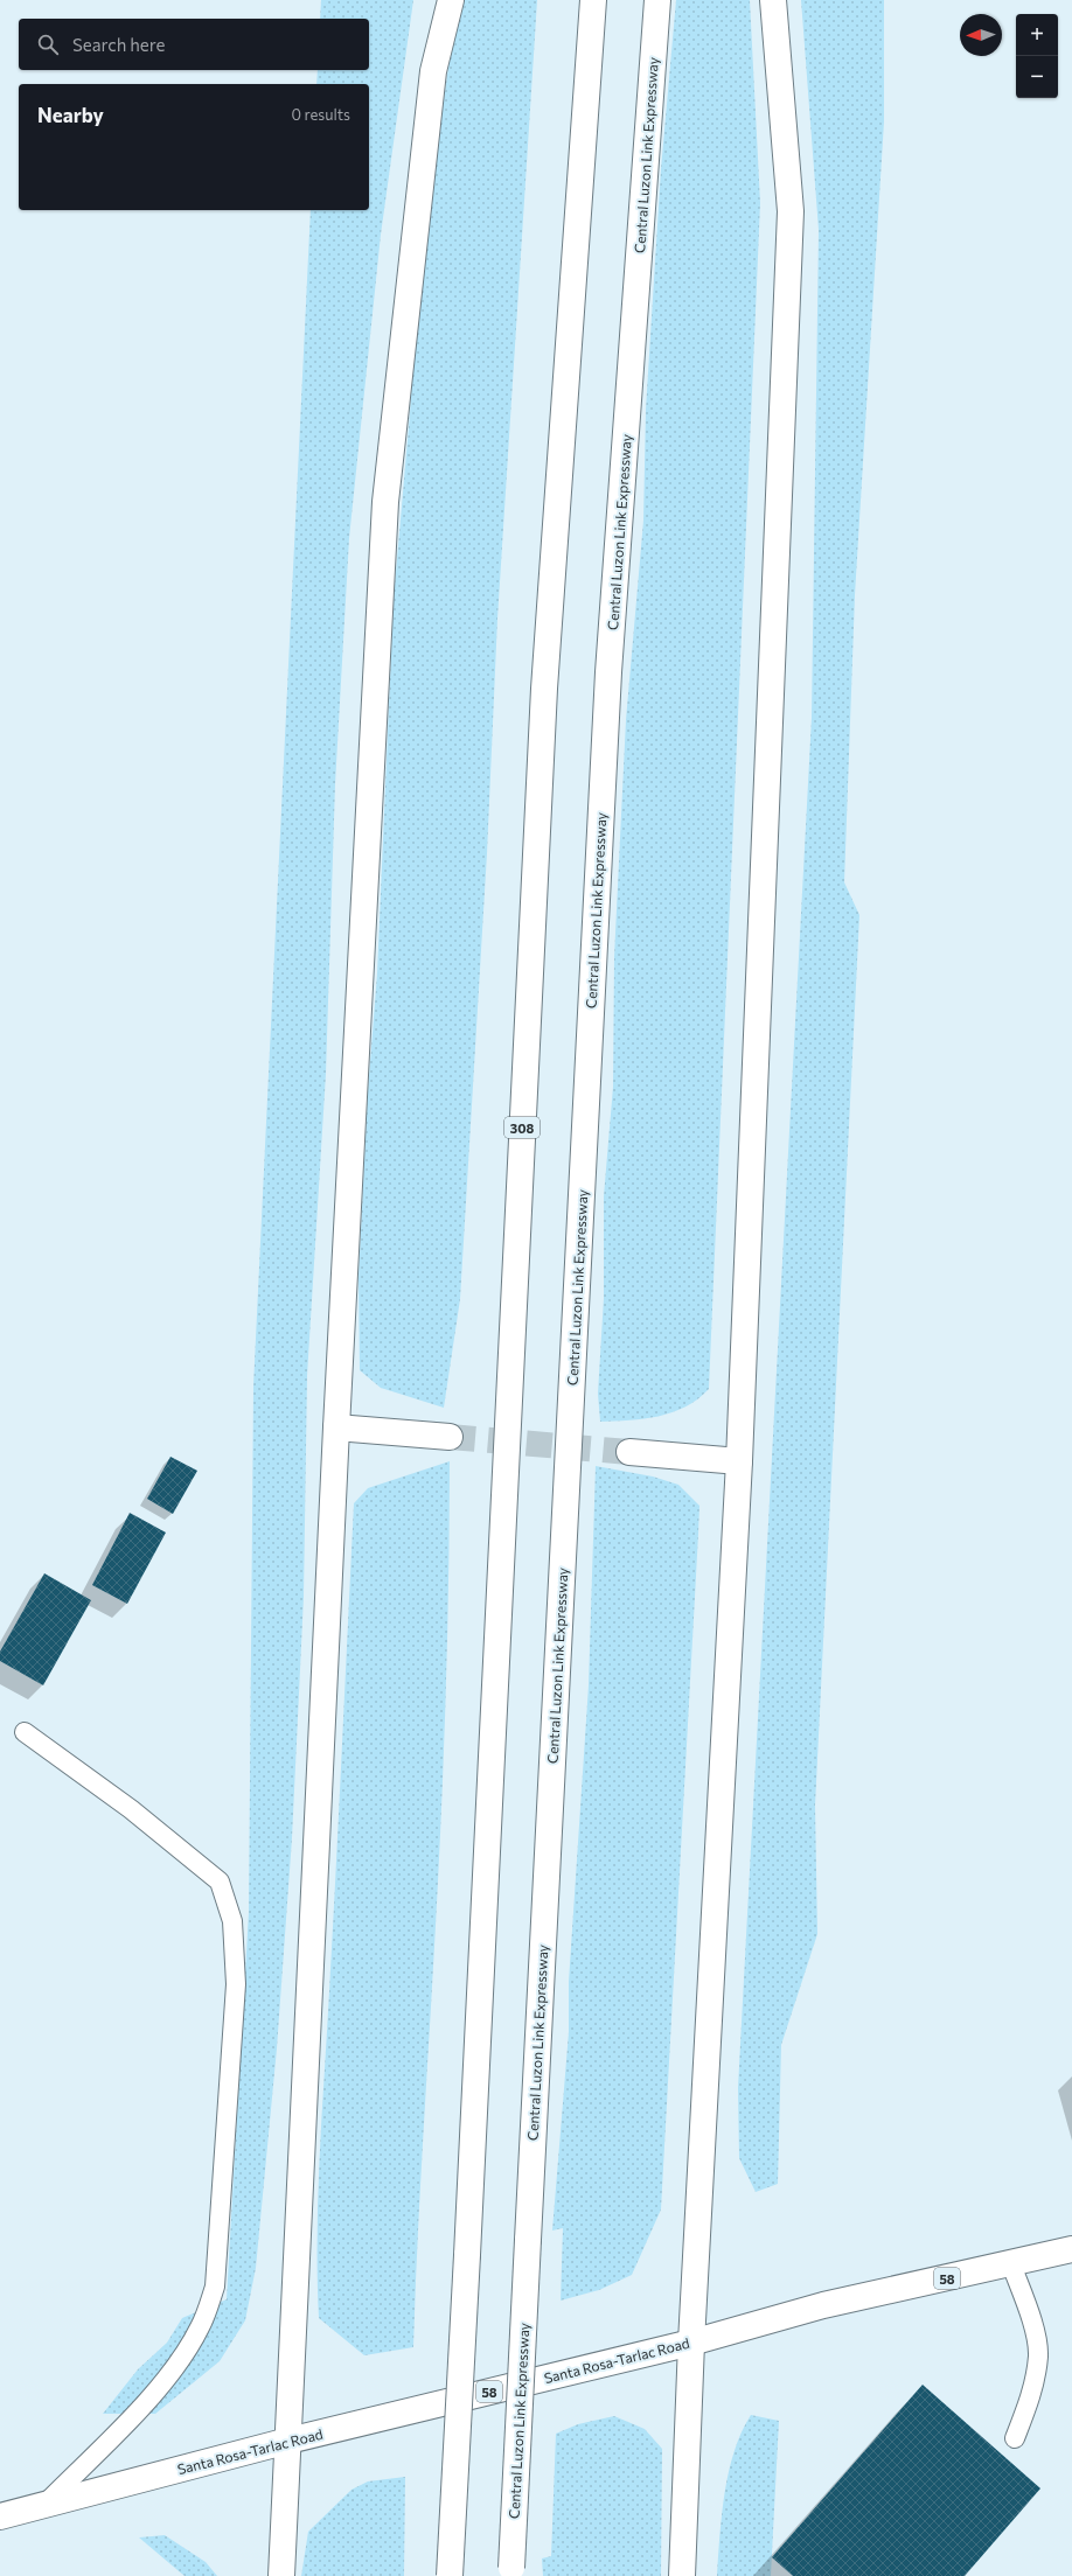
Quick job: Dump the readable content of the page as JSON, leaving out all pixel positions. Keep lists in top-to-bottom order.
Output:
{
  "streets": {
    "highway": [
      "Central Luzon Link Expressway",
      "308",
      "58",
      "Santa Rosa-Tarlac Road"
    ]
  },
  "north": "left",
  "page": {
    "map_buttons": ["+", "−"],
    "search": "Search here",
    "heading": ["Nearby", "0 results"]
  }
}
